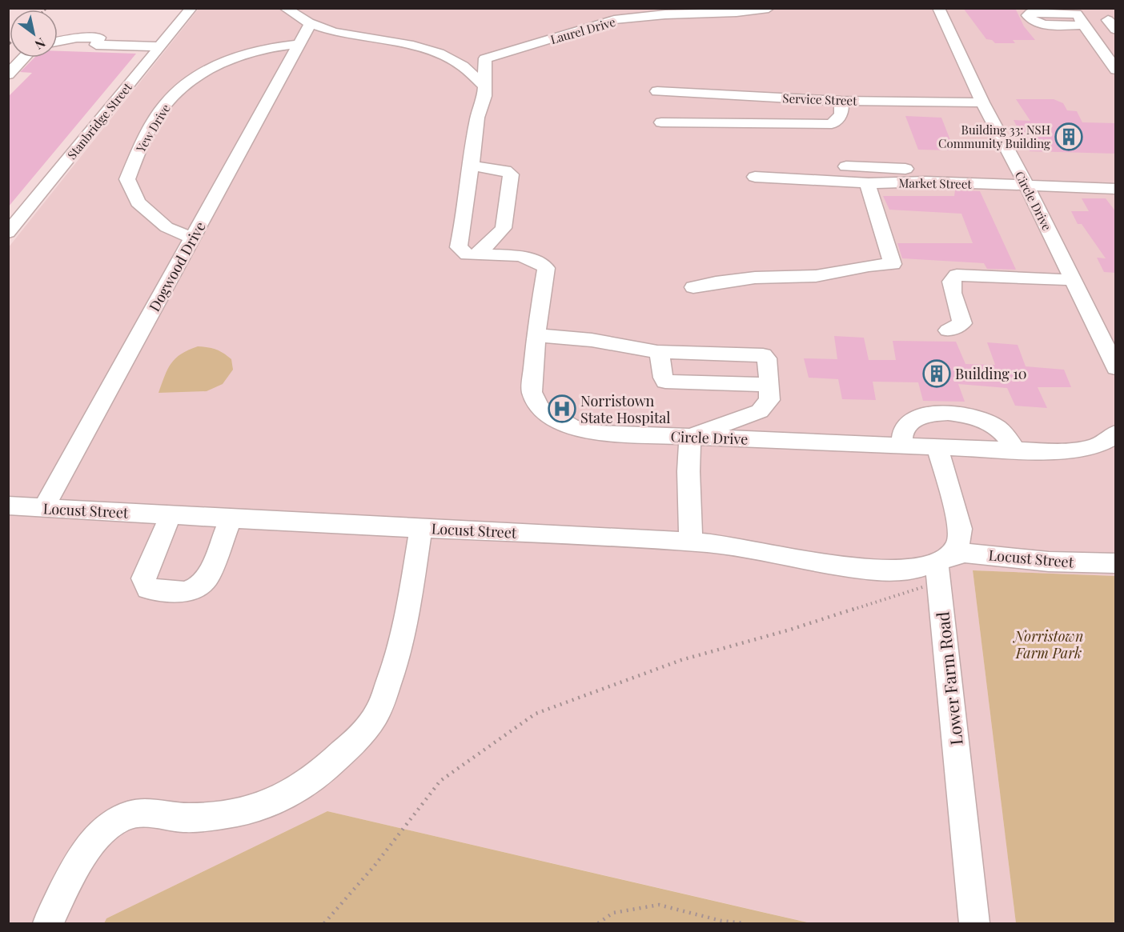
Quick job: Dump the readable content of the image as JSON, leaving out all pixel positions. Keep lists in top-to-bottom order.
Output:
{
  "streets": {
    "street": [
      "Laurel Drive",
      "Service Street",
      "Stanbridge Street",
      "Yew Drive",
      "Market Street",
      "Circle Drive",
      "Dogwood Drive",
      "Locust Street",
      "Lower Farm Road"
    ]
  },
  "crossings": [
    ["Laurel Drive", "Dogwood Drive"],
    ["Service Street", "Circle Drive"],
    ["Yew Drive", "Dogwood Drive"],
    ["Market Street", "Circle Drive"],
    ["Dogwood Drive", "Locust Street"],
    ["Locust Street", "Lower Farm Road"]
  ],
  "parks": ["Norristown Farm Park"],
  "places": {
    "building": ["Building 33: NSH Community Building", "Building 10"],
    "hospital": ["Norristown State Hospital"]
  },
  "north": "bottom right"
}
